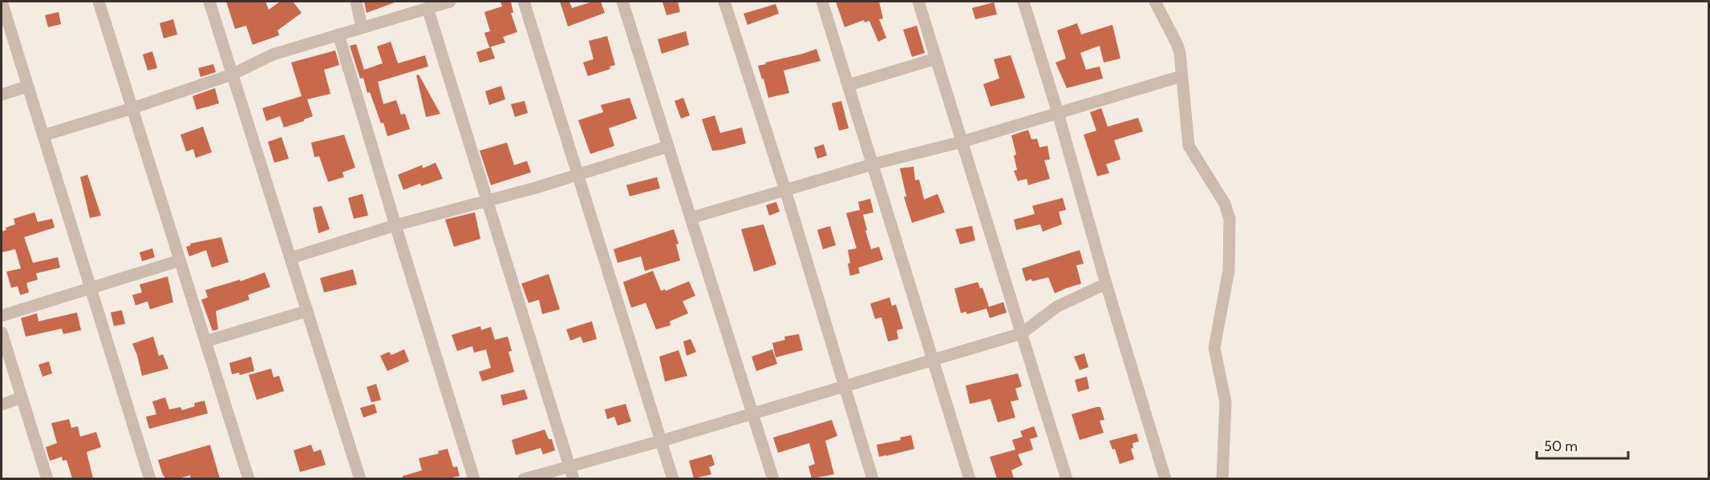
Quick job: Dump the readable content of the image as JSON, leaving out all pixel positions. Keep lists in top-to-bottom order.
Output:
{
  "scale_bar": "50 m"
}
